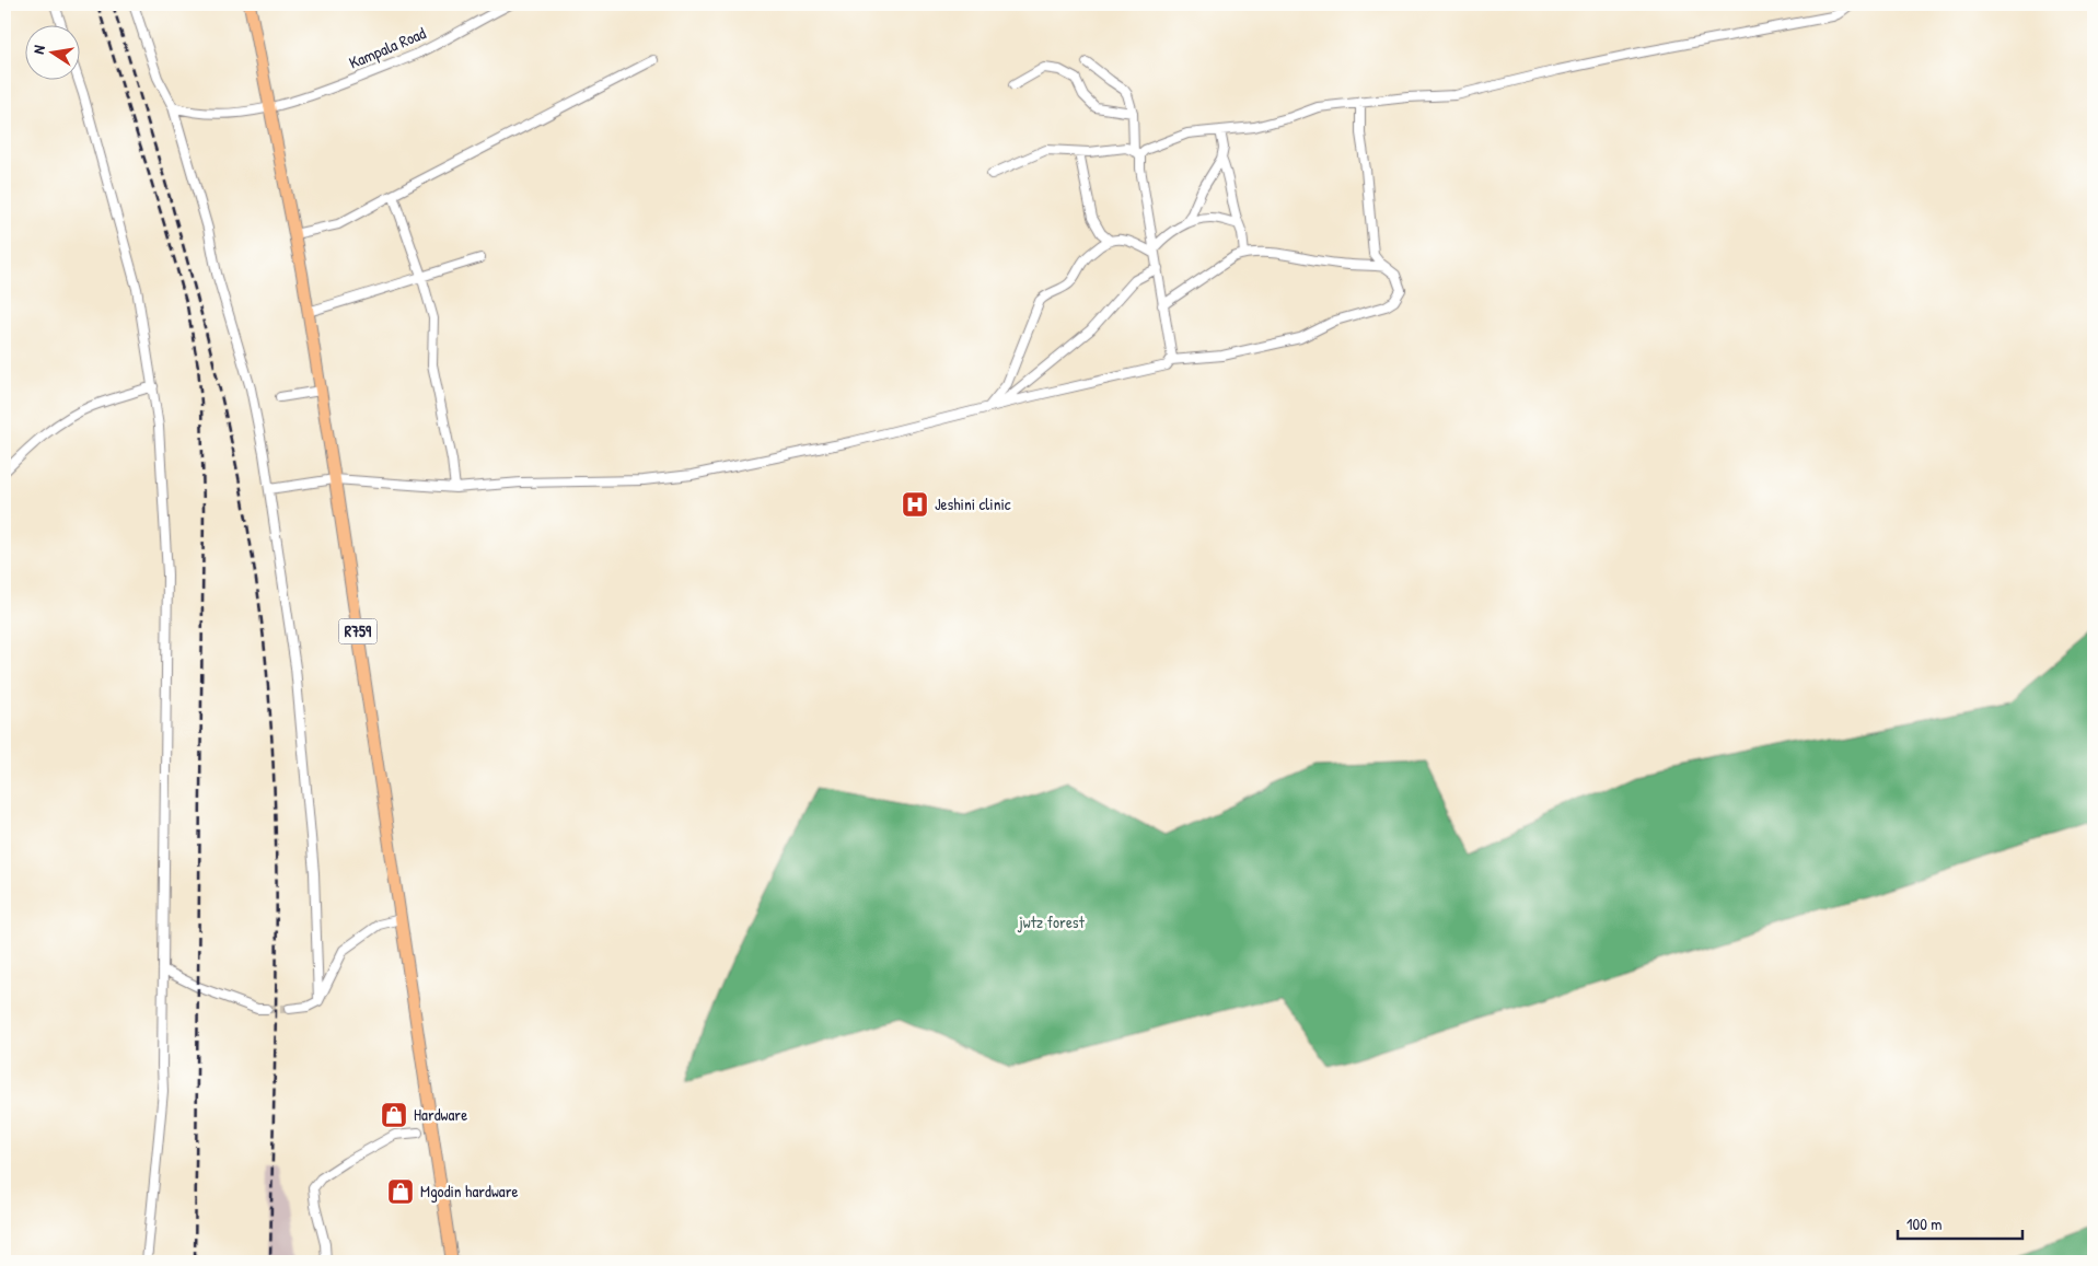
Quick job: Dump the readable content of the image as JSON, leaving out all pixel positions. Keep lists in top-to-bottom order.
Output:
{
  "streets": {
    "main road": ["R759"],
    "street": ["Kampala Road"]
  },
  "crossings": [
    ["Kampala Road", "R759"]
  ],
  "parks": ["jwtz forest"],
  "places": {
    "hospital": ["Jeshini clinic"],
    "shop": ["Hardware", "Mgodin hardware"]
  },
  "scale_bar": "100 m",
  "north": "left"
}
